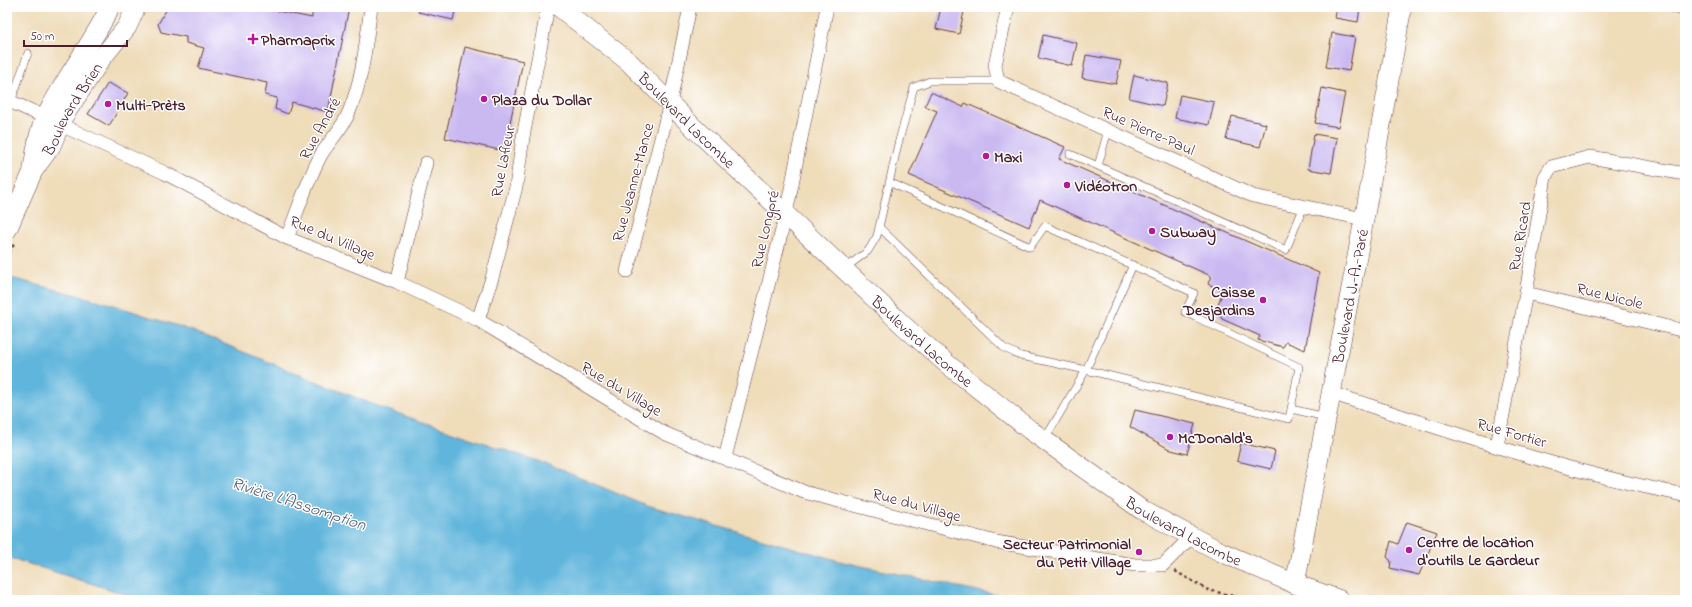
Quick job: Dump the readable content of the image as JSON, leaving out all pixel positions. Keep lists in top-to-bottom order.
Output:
{
  "streets": {
    "main road": ["Boulevard Brien", "Boulevard Lacombe", "Boulevard J.-A.-Paré"],
    "street": [
      "Rue André",
      "Rue Pierre-Paul",
      "Rue Lafleur",
      "Rue Jeanne-Mance",
      "Rue Longpré",
      "Rue Ricard",
      "Rue du Village",
      "Rue Nicole",
      "Rue Fortier"
    ]
  },
  "crossings": [
    ["Boulevard Brien", "Rue du Village"],
    ["Boulevard Lacombe", "Rue Jeanne-Mance"],
    ["Boulevard Lacombe", "Rue Longpré"],
    ["Boulevard Lacombe", "Boulevard J.-A.-Paré"],
    ["Rue André", "Rue du Village"],
    ["Rue Pierre-Paul", "Boulevard J.-A.-Paré"],
    ["Rue Lafleur", "Rue du Village"],
    ["Rue Longpré", "Rue du Village"],
    ["Rue Ricard", "Rue Nicole"],
    ["Rue Ricard", "Rue Fortier"],
    ["Boulevard J.-A.-Paré", "Rue Fortier"]
  ],
  "water": ["Rivière L'Assomption"],
  "places": {
    "health": ["Pharmaprix"],
    "other": [
      "Plaza du Dollar",
      "Multi-Prèts",
      "Maxi",
      "Vidéotron",
      "Subway",
      "Caisse Desjardins",
      "McDonald's",
      "Centre de location d'outils Le Gardeur",
      "Secteur Patrimonial du Petit Village"
    ]
  },
  "scale_bar": "50 m"
}
